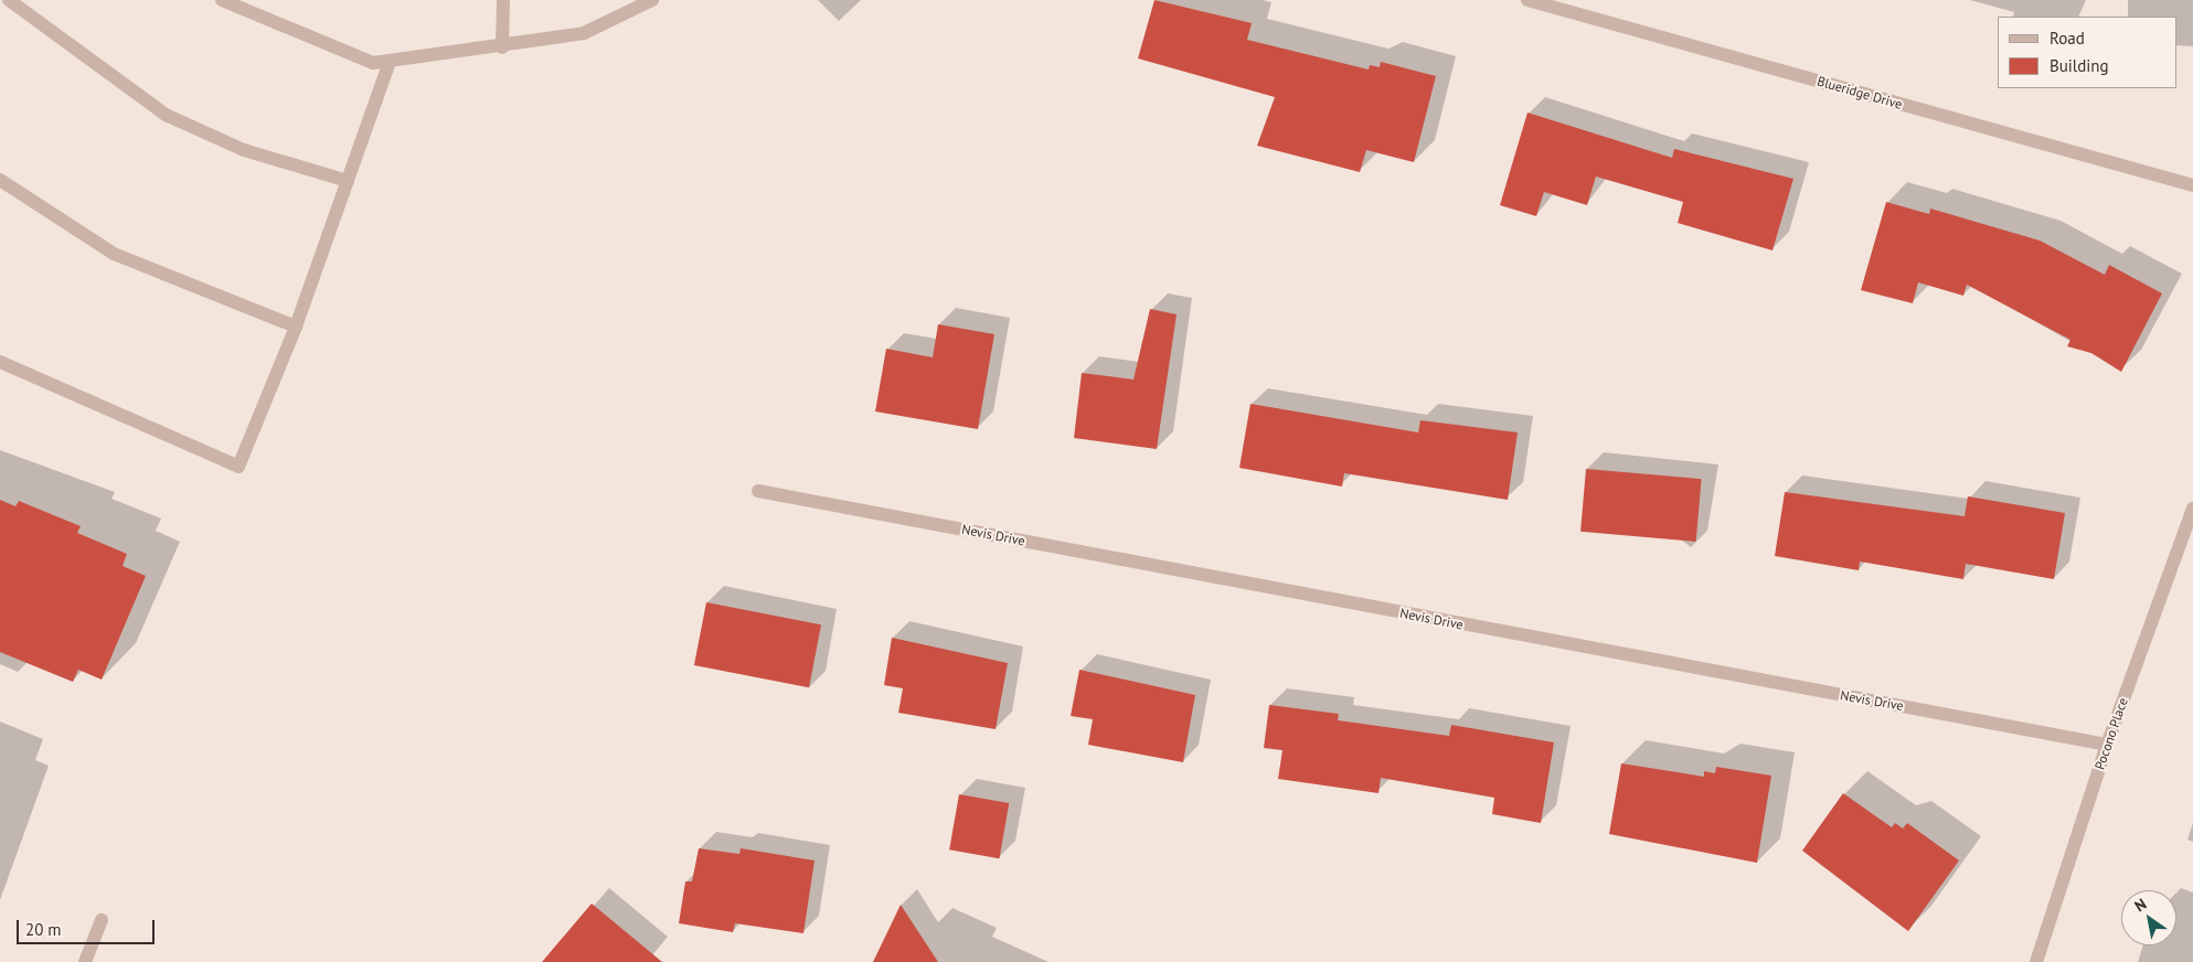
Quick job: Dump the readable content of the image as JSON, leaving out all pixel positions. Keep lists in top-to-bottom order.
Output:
{
  "streets": {
    "street": ["Blueridge Drive", "Nevis Drive", "Pocono Place"]
  },
  "crossings": [
    ["Nevis Drive", "Pocono Place"]
  ],
  "legend": ["Road", "Building"],
  "scale_bar": "20 m",
  "north": "top left"
}
